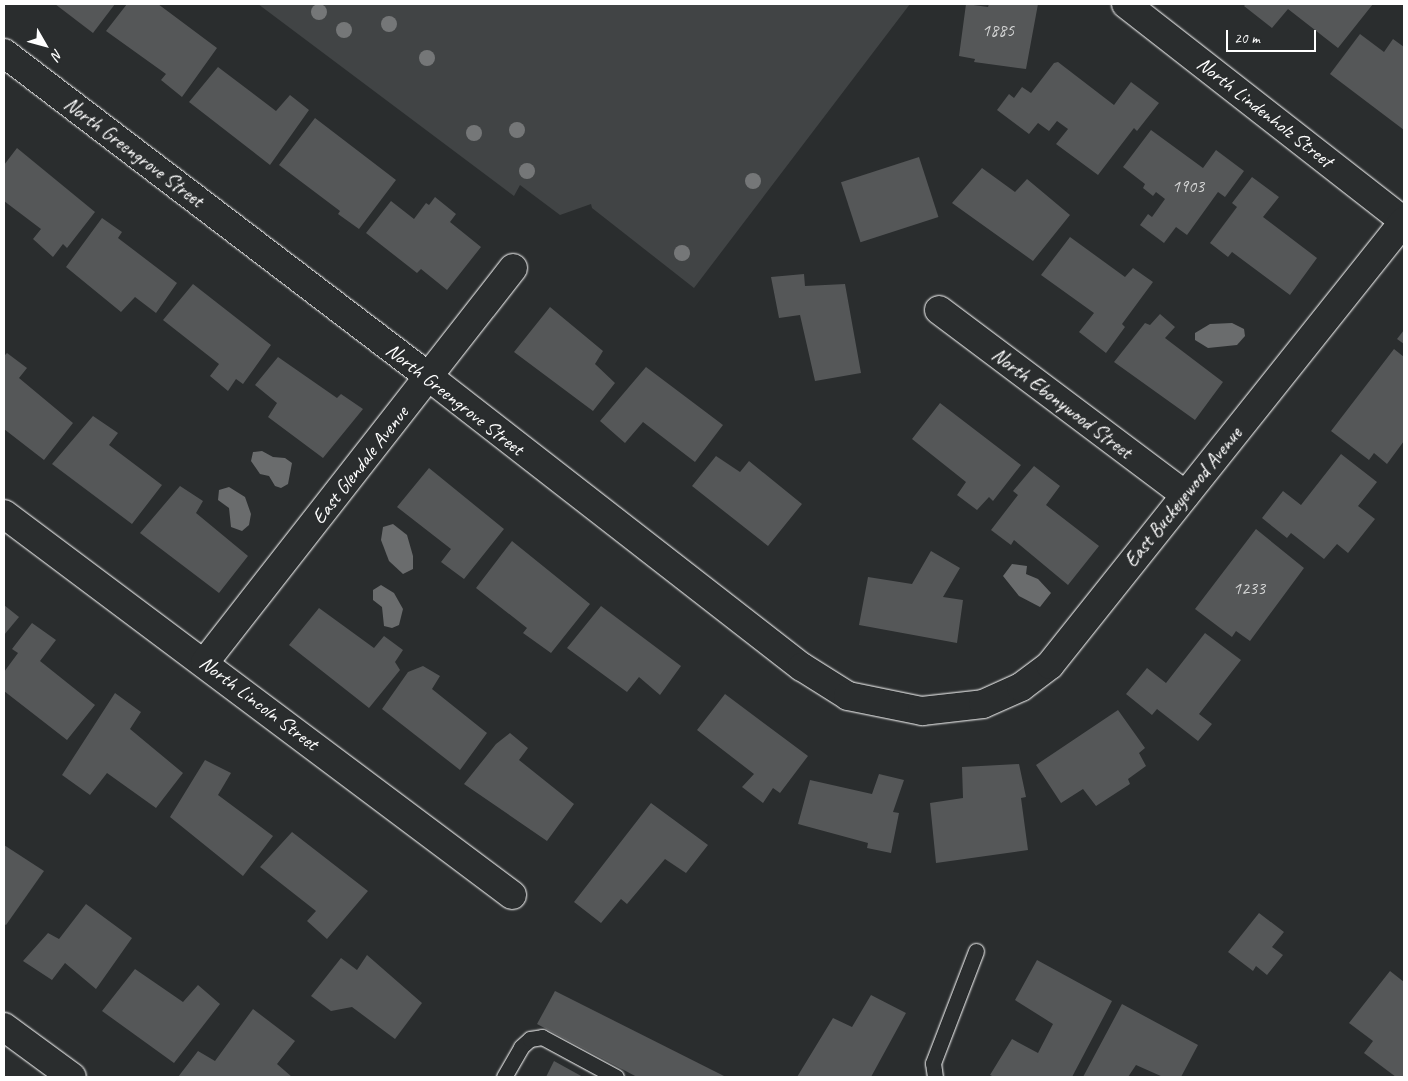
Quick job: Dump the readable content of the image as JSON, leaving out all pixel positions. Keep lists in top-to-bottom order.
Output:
{
  "streets": {
    "street": [
      "North Lindenholz Street",
      "North Greengrove Street",
      "North Ebonywood Street",
      "East Glendale Avenue",
      "East Buckeyewood Avenue",
      "North Lincoln Street"
    ]
  },
  "crossings": [
    ["North Lindenholz Street", "East Buckeyewood Avenue"],
    ["North Greengrove Street", "East Glendale Avenue"],
    ["North Greengrove Street", "East Buckeyewood Avenue"],
    ["North Ebonywood Street", "East Buckeyewood Avenue"],
    ["East Glendale Avenue", "North Lincoln Street"]
  ],
  "house_numbers": ["1885", "1903", "1233"],
  "scale_bar": "20 m",
  "north": "bottom right"
}
